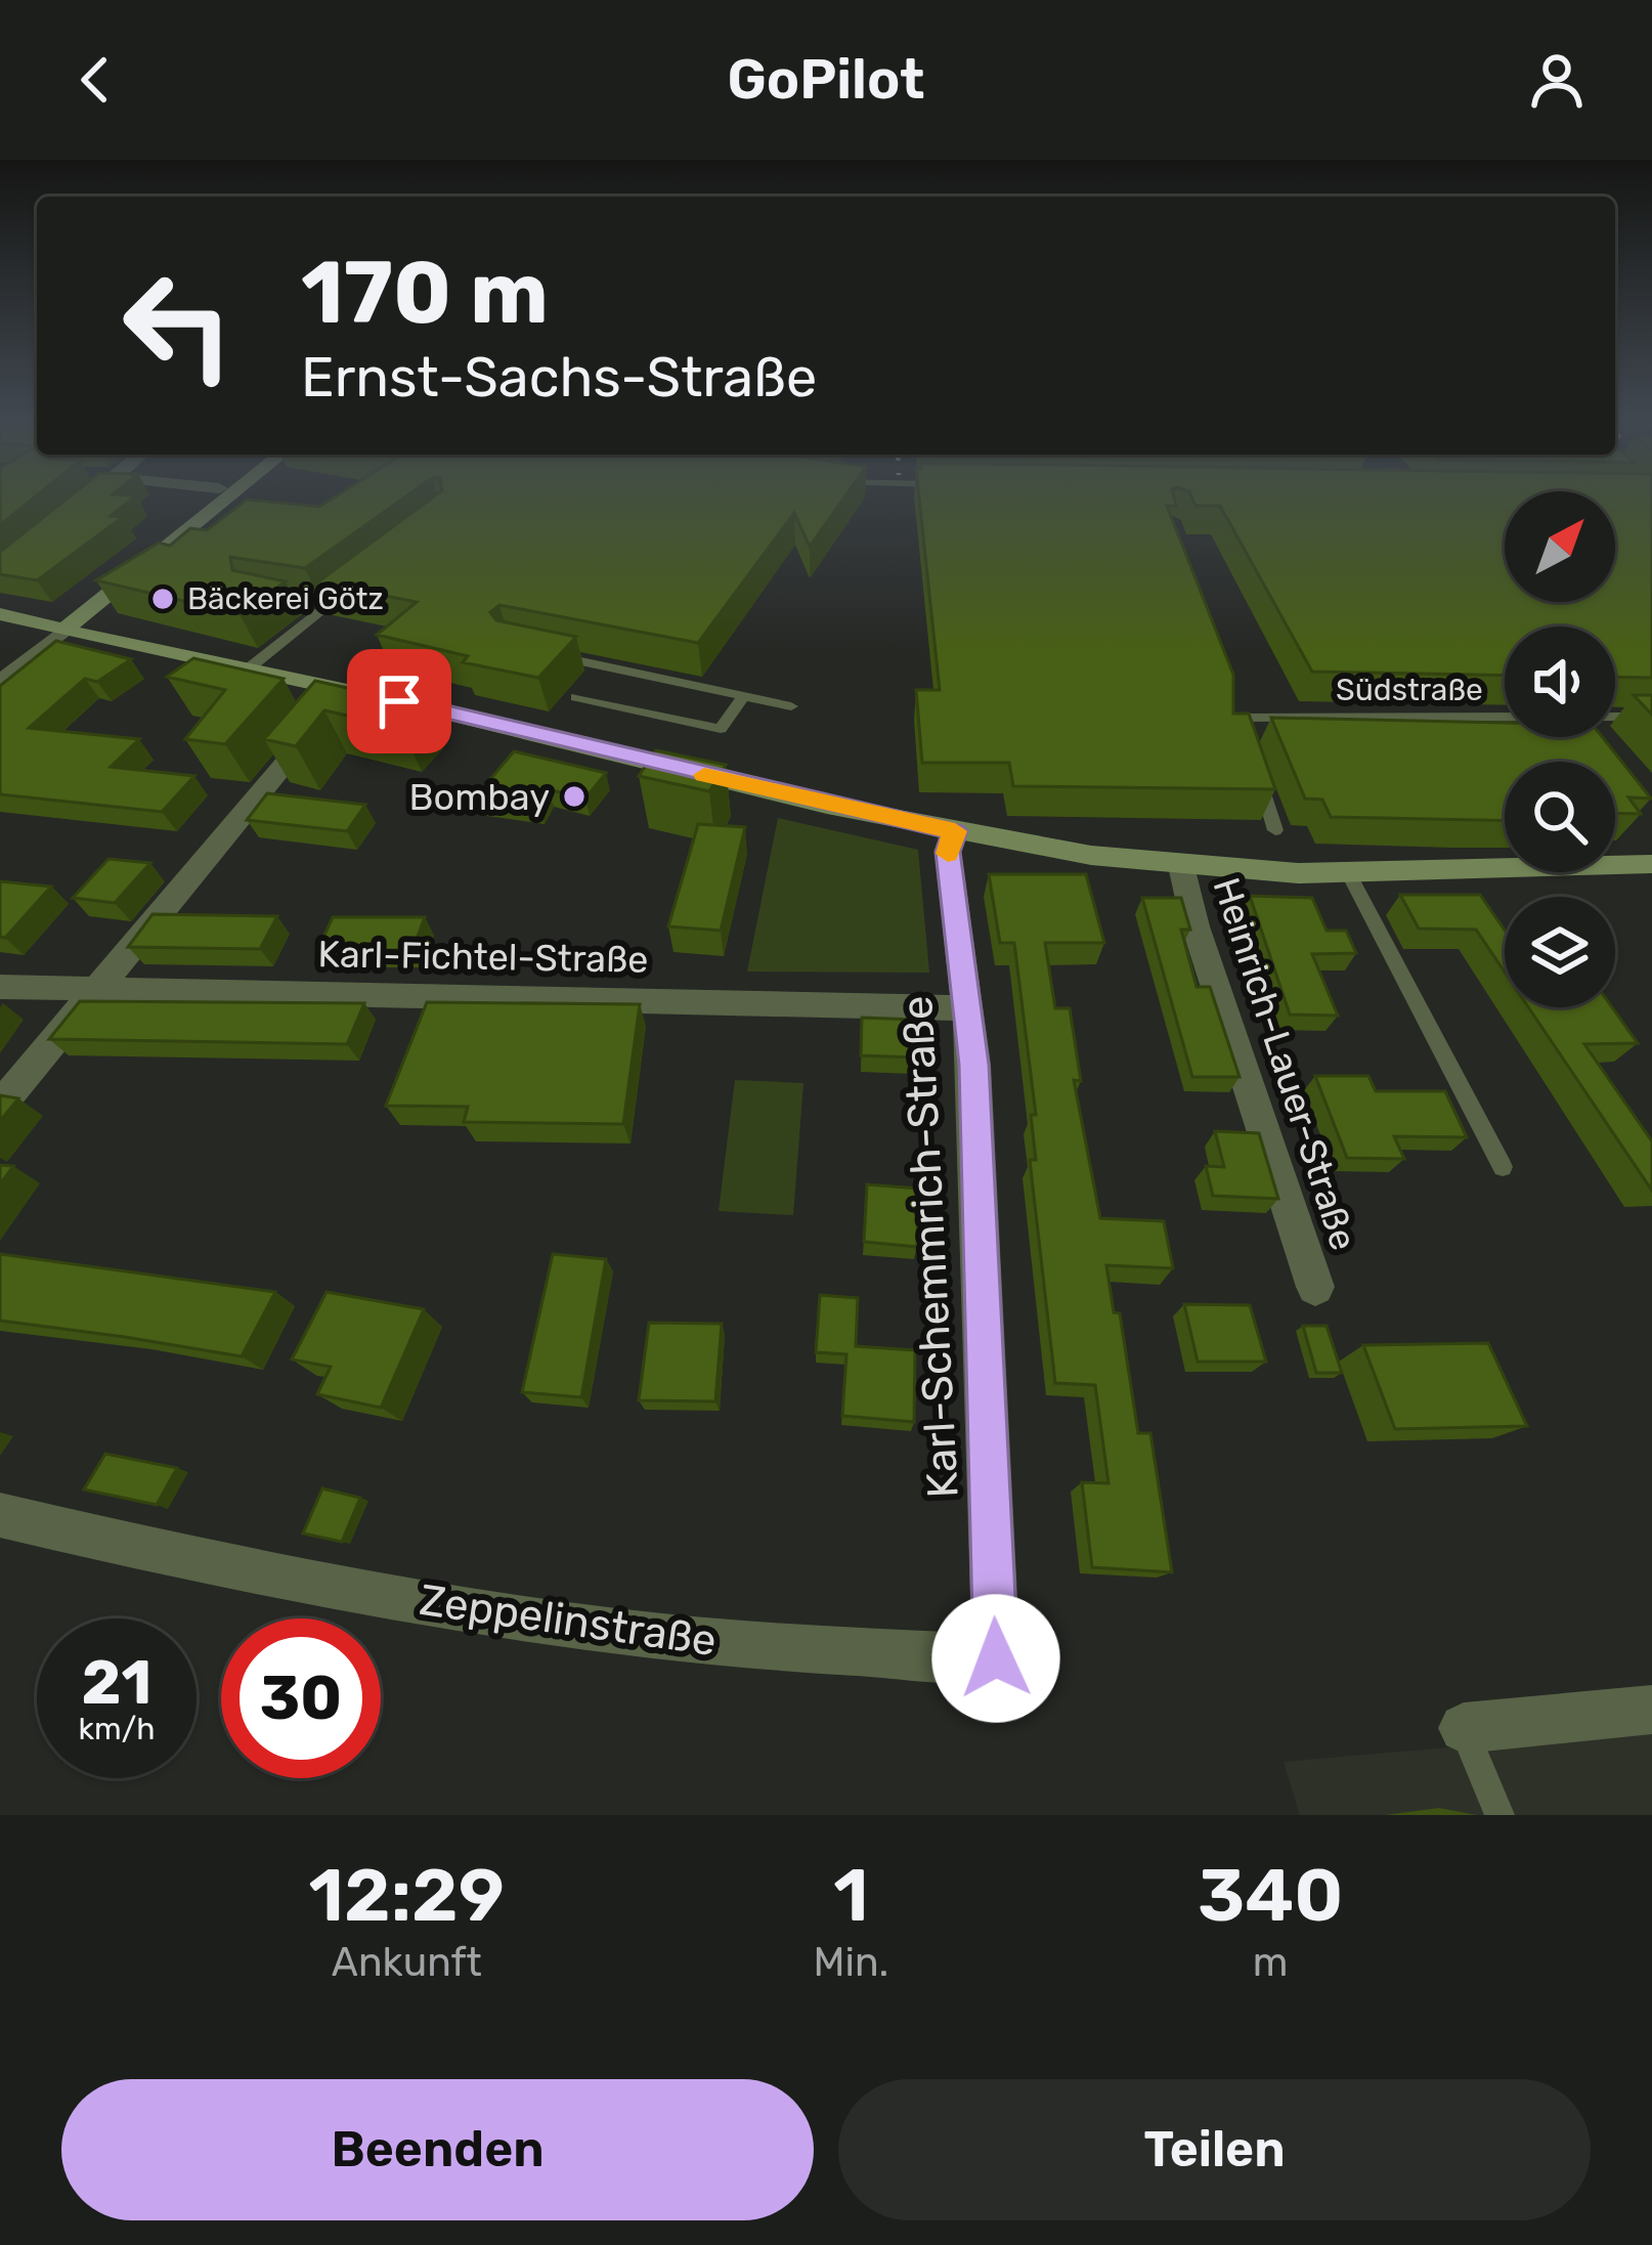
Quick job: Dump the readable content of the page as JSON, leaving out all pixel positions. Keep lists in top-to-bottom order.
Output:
{
  "streets": {
    "street": [
      "Karl-Fichtel-Straße",
      "Heinrich-Lauer-Straße",
      "Karl-Schemmrich-Straße",
      "Zeppelinstraße"
    ],
    "lane": ["Südstraße"]
  },
  "crossings": [
    ["Karl-Fichtel-Straße", "Karl-Schemmrich-Straße"],
    ["Karl-Schemmrich-Straße", "Zeppelinstraße"]
  ],
  "places": ["Bäckerei Götz", "Bombay"],
  "north": "top right",
  "page": {
    "header": "GoPilot",
    "turn": ["170 m", "Ernst-Sachs-Straße"],
    "speed": "21 km/h",
    "limit": "30",
    "eta": [
      "12:29",
      "Ankunft",
      "1",
      "Min.",
      "340",
      "m"
    ],
    "buttons": ["Beenden", "Teilen"]
  }
}
